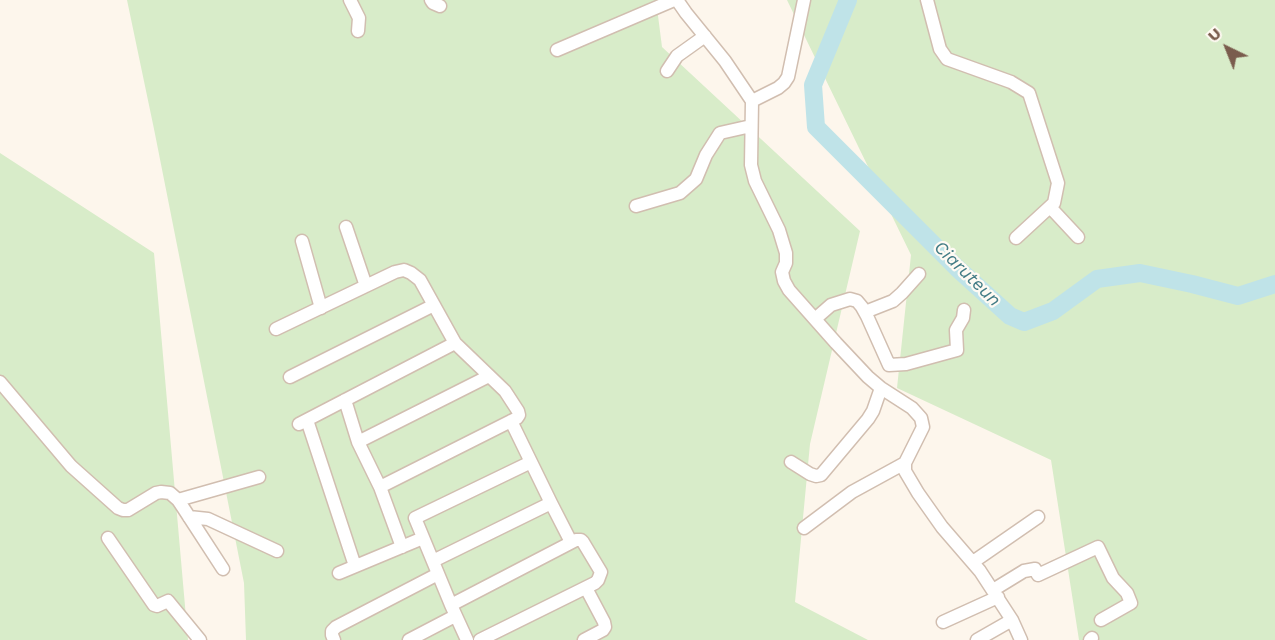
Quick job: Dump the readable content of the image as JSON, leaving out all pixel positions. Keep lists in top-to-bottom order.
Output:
{
  "water": ["Ciaruteun"],
  "north": "top left"
}
